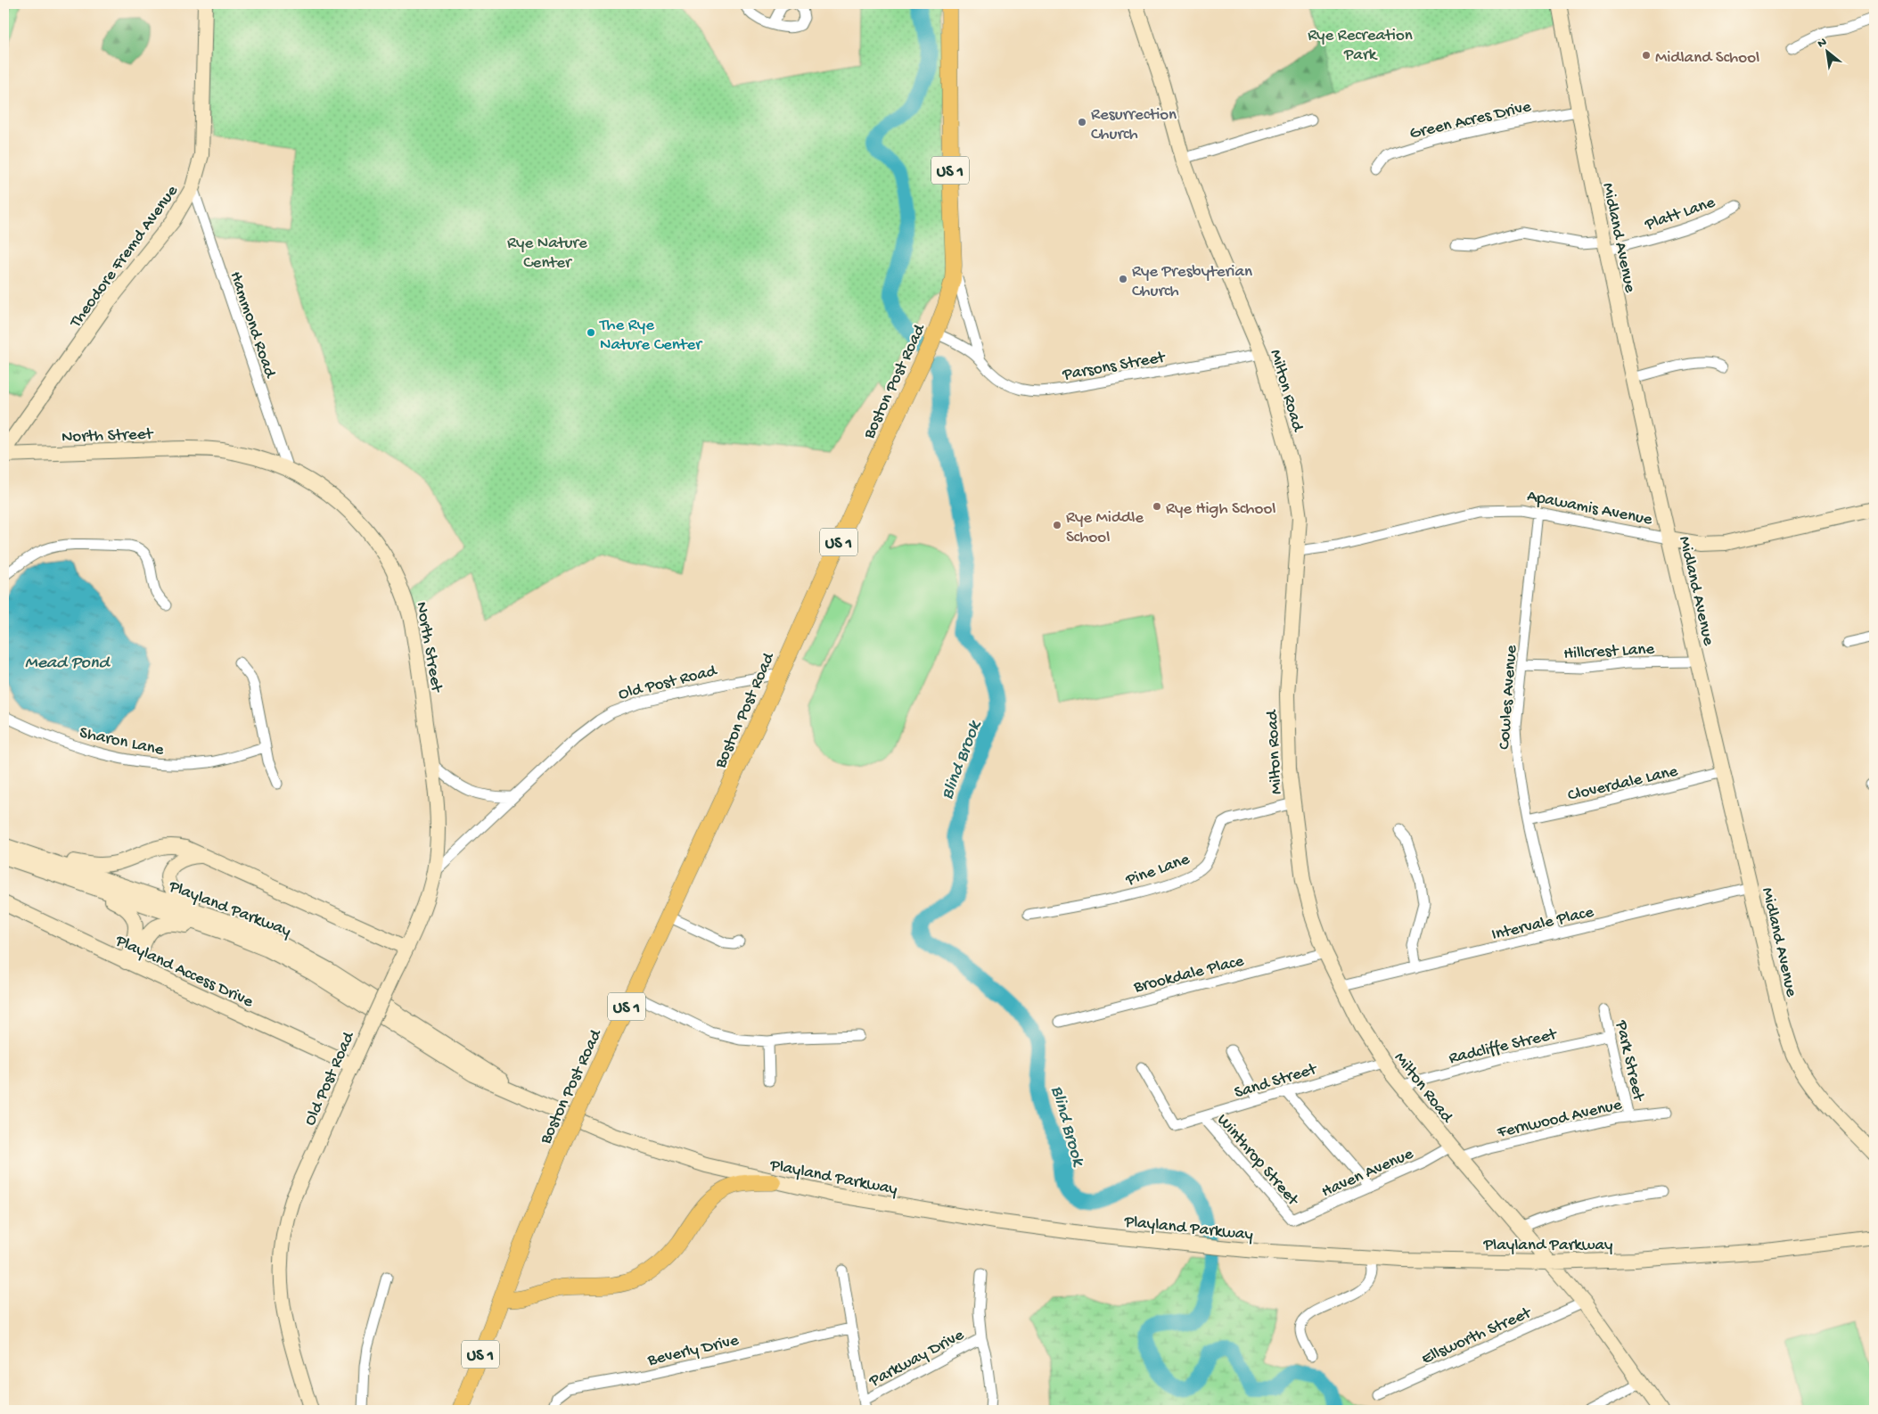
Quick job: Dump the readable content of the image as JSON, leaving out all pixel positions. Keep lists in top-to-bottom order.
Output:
{
  "streets": {
    "main road": ["US 1", "Boston Post Road"],
    "street": [
      "Green Acres Drive",
      "Platt Lane",
      "Midland Avenue",
      "Theodore Fremd Avenue",
      "Hammond Road",
      "Parsons Street",
      "Milton Road",
      "North Street",
      "Apawamis Avenue",
      "Hillcrest Lane",
      "Old Post Road",
      "Cowles Avenue",
      "Sharon Lane",
      "Cloverdale Lane",
      "Pine Lane",
      "Playland Parkway",
      "Intervale Place",
      "Playland Access Drive",
      "Brookdale Place",
      "Radcliffe Street",
      "Park Street",
      "Sand Street",
      "Fernwood Avenue",
      "Winthrop Street",
      "Haven Avenue",
      "Ellsworth Street",
      "Beverly Drive",
      "Parkway Drive"
    ]
  },
  "crossings": [
    ["Green Acres Drive", "Midland Avenue"],
    ["Platt Lane", "Midland Avenue"],
    ["Midland Avenue", "Apawamis Avenue"],
    ["Midland Avenue", "Hillcrest Lane"],
    ["Midland Avenue", "Cloverdale Lane"],
    ["Midland Avenue", "Intervale Place"],
    ["Theodore Fremd Avenue", "Hammond Road"],
    ["Hammond Road", "North Street"],
    ["Parsons Street", "Boston Post Road"],
    ["Parsons Street", "Milton Road"],
    ["Boston Post Road", "Old Post Road"],
    ["Milton Road", "Apawamis Avenue"],
    ["Milton Road", "Pine Lane"],
    ["Milton Road", "Playland Parkway"],
    ["Milton Road", "Intervale Place"],
    ["Milton Road", "Brookdale Place"],
    ["Milton Road", "Radcliffe Street"],
    ["Milton Road", "Sand Street"],
    ["Milton Road", "Fernwood Avenue"],
    ["Milton Road", "Haven Avenue"],
    ["Milton Road", "Ellsworth Street"],
    ["North Street", "Old Post Road"],
    ["Apawamis Avenue", "Cowles Avenue"],
    ["Hillcrest Lane", "Cowles Avenue"],
    ["Old Post Road", "Playland Access Drive"],
    ["Cowles Avenue", "Cloverdale Lane"],
    ["Cowles Avenue", "Intervale Place"],
    ["Radcliffe Street", "Park Street"],
    ["Park Street", "Fernwood Avenue"],
    ["Sand Street", "Winthrop Street"],
    ["Fernwood Avenue", "Haven Avenue"],
    ["Winthrop Street", "Haven Avenue"]
  ],
  "water": ["Mead Pond", "Blind Brook"],
  "parks": ["Rye Recreation Park", "Rye Nature Center"],
  "places": [
    "Midland School",
    "Resurrection Church",
    "Rye Presbyterian Church",
    "The Rye Nature Center",
    "Rye High School",
    "Rye Middle School"
  ],
  "north": "top left"
}
